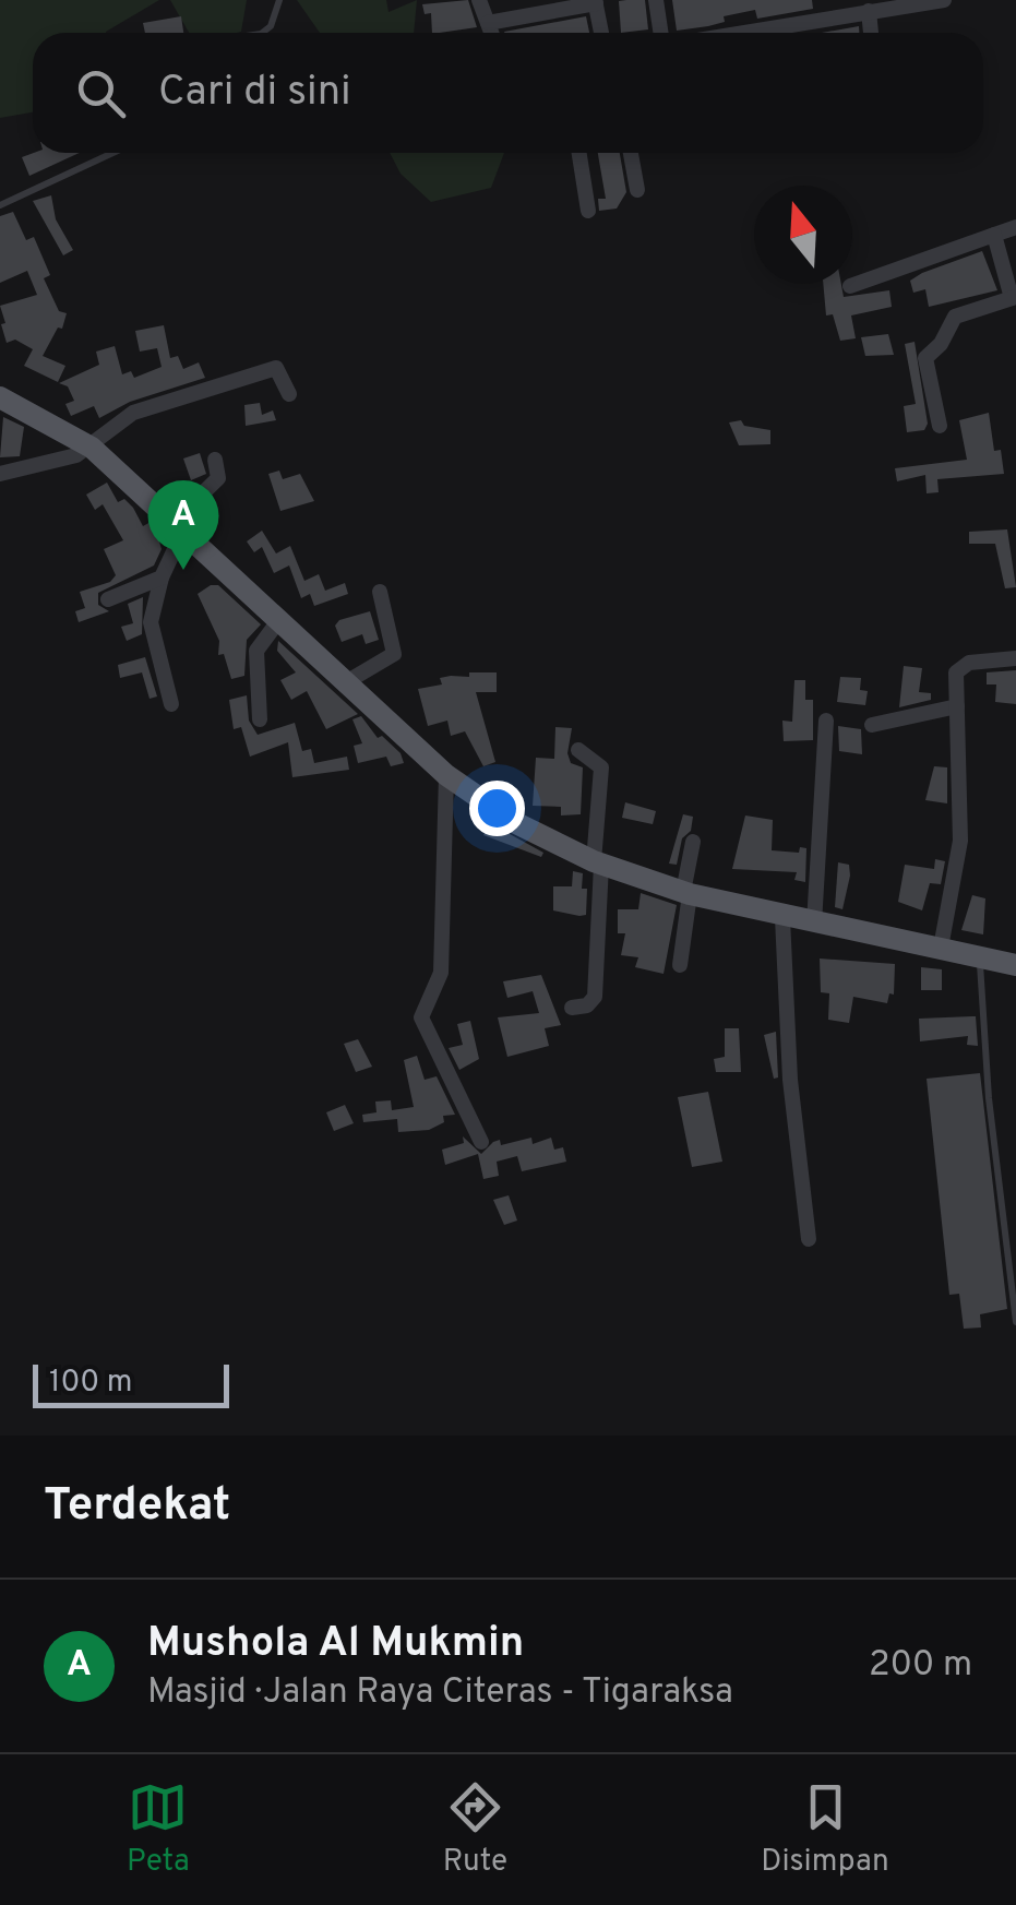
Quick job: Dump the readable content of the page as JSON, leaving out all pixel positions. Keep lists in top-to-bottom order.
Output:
{
  "scale_bar": "100 m",
  "north": "top",
  "page": {
    "search": "Cari di sini",
    "pins": "A",
    "scale": "100 m",
    "heading": "Terdekat",
    "list": [
      {
        "mark": "A",
        "name": "Mushola Al Mukmin",
        "note": "Masjid · Jalan Raya Citeras - Tigaraksa",
        "value": "200 m"
      }
    ],
    "nav": ["Peta", "Rute", "Disimpan"]
  }
}
